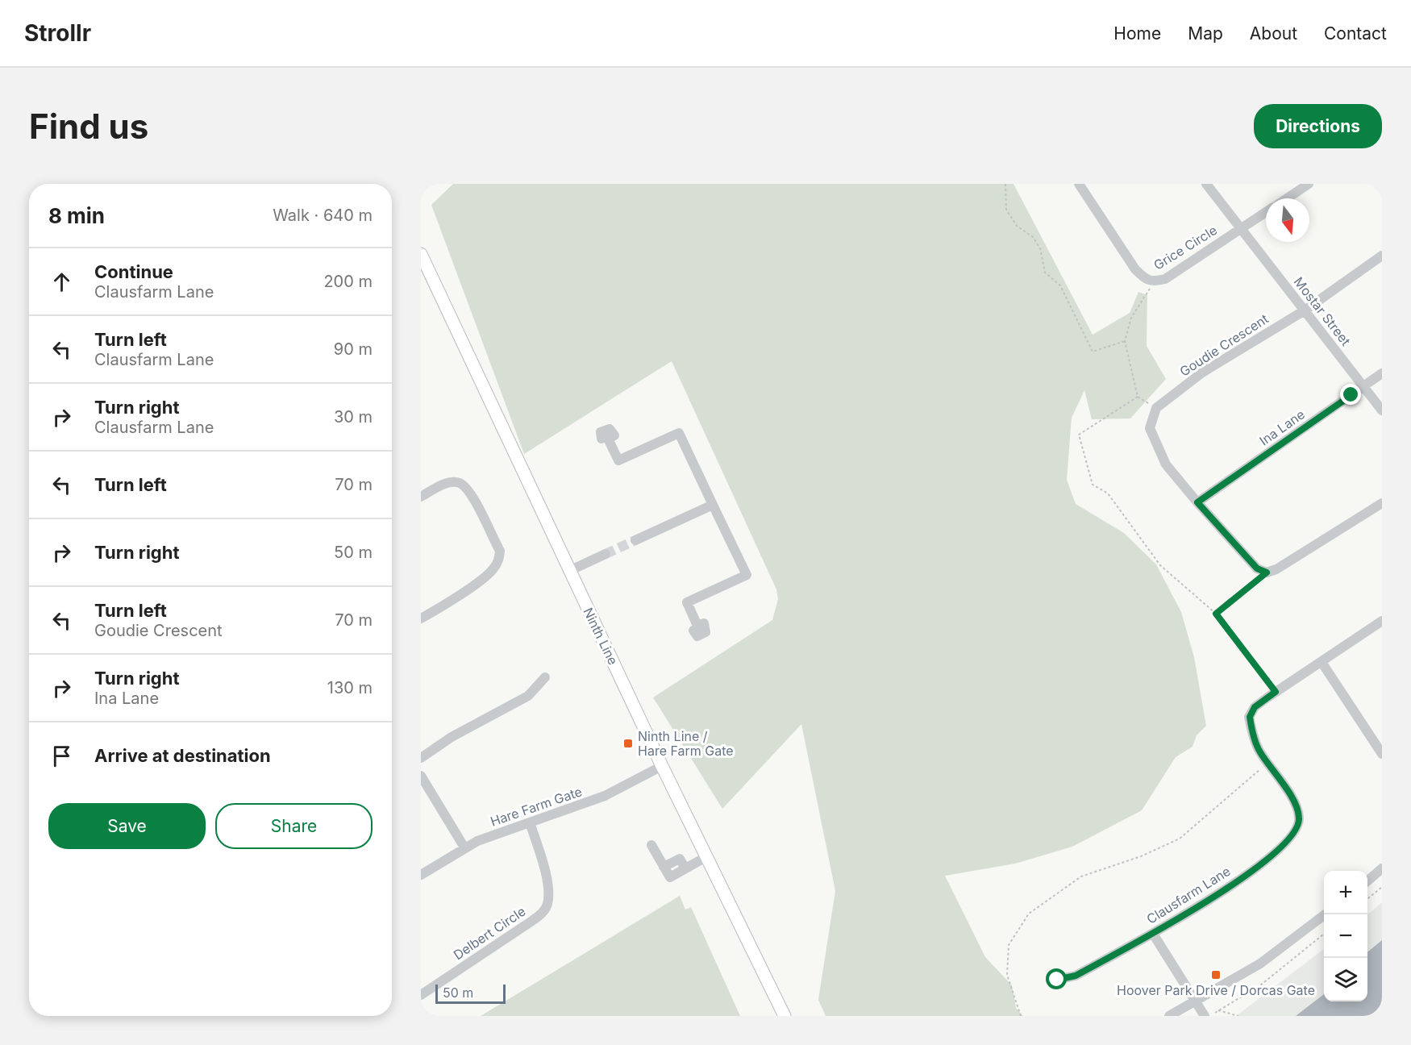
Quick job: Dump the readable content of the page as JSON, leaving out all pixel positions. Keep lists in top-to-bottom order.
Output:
{
  "streets": {
    "main road": ["Ninth Line"],
    "street": [
      "Grice Circle",
      "Mostar Street",
      "Goudie Crescent",
      "Ina Lane",
      "Hare Farm Gate",
      "Clausfarm Lane",
      "Delbert Circle"
    ]
  },
  "crossings": [
    ["Grice Circle", "Mostar Street"],
    ["Mostar Street", "Goudie Crescent"],
    ["Mostar Street", "Ina Lane"],
    ["Ninth Line", "Hare Farm Gate"],
    ["Hare Farm Gate", "Delbert Circle"]
  ],
  "places": {
    "transit": ["Ninth Line / Hare Farm Gate", "Hoover Park Drive / Dorcas Gate"]
  },
  "scale_bar": "50 m",
  "north": "bottom",
  "page": {
    "header": "Strollr",
    "nav": [
      "Home",
      "Map",
      "About",
      "Contact"
    ],
    "buttons": [
      "Directions",
      ["Save", "Share"]
    ],
    "title": "Find us",
    "heading": ["8 min", "Walk · 640 m"],
    "list": [
      ["Continue", "Clausfarm Lane", "200 m"],
      ["Turn left", "Clausfarm Lane", "90 m"],
      ["Turn right", "Clausfarm Lane", "30 m"],
      ["Turn left", "70 m"],
      ["Turn right", "50 m"],
      ["Turn left", "Goudie Crescent", "70 m"],
      ["Turn right", "Ina Lane", "130 m"],
      "Arrive at destination"
    ],
    "map_buttons": ["+", "−"],
    "scale": "50 m"
  }
}
